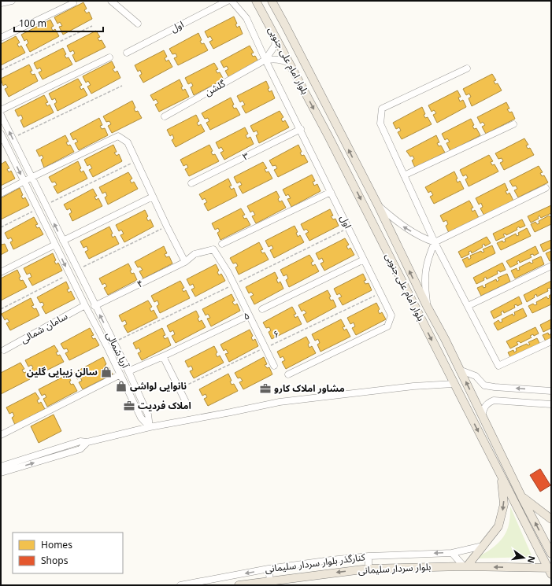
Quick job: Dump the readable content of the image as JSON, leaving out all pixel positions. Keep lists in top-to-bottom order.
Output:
{
  "streets": {
    "main road": ["بلوار امام علی جنوبی", "بلوار سردار سلیمانی"],
    "street": [
      "اول",
      "گلشن",
      "۳",
      "۴",
      "۵",
      "سامان شمالی",
      "آریا شمالی",
      "کنارگذر بلوار سردار سلیمانی"
    ],
    "path": ["۶"]
  },
  "crossings": [
    ["اول", "گلشن"],
    ["اول", "۳"],
    ["اول", "۶"],
    ["بلوار امام علی جنوبی", "بلوار سردار سلیمانی"],
    ["۴", "۵"],
    ["۴", "آریا شمالی"],
    ["۵", "آریا شمالی"],
    ["سامان شمالی", "آریا شمالی"]
  ],
  "one_way": ["کنارگذر بلوار سردار سلیمانی", "بلوار سردار سلیمانی"],
  "places": {
    "shop": ["سالن زیبایی گلین", "نانوایی لواشی"],
    "office": ["مشاور املاک کارو", "املاک فردیت"]
  },
  "legend": ["Homes", "Shops"],
  "scale_bar": "100 m",
  "north": "right"
}
